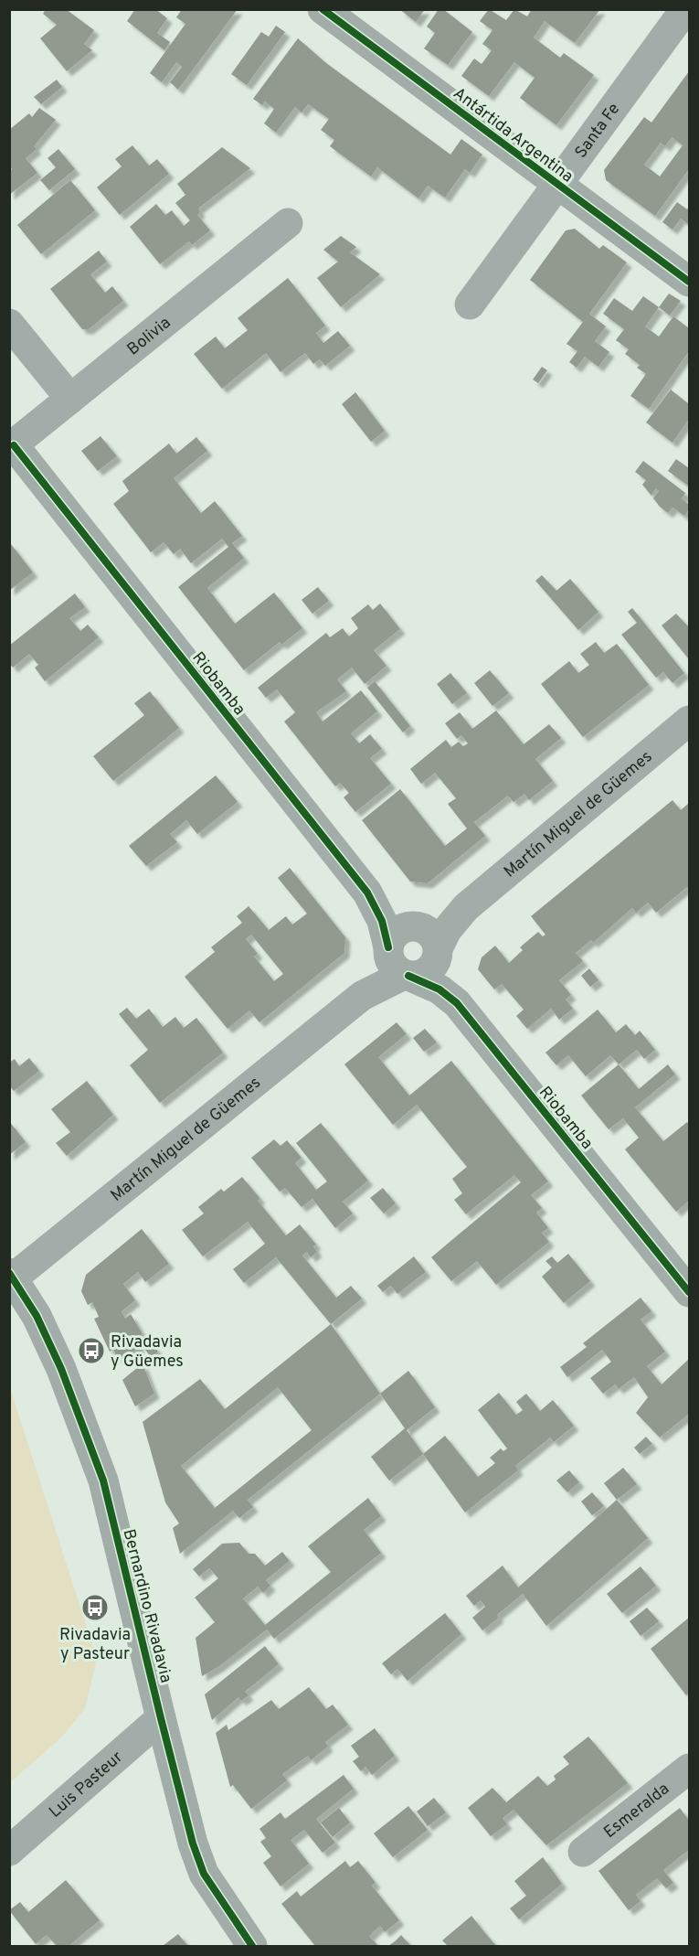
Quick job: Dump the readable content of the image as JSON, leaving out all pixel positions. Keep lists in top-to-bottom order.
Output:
{
  "streets": {
    "street": [
      "Santa Fe",
      "Antártida Argentina",
      "Bolivia",
      "Riobamba",
      "Martín Miguel de Güemes",
      "Bernardino Rivadavia",
      "Luis Pasteur",
      "Esmeralda"
    ]
  },
  "crossings": [
    ["Santa Fe", "Antártida Argentina"],
    ["Bolivia", "Riobamba"],
    ["Riobamba", "Martín Miguel de Güemes"],
    ["Martín Miguel de Güemes", "Bernardino Rivadavia"],
    ["Bernardino Rivadavia", "Luis Pasteur"]
  ],
  "places": {
    "bus stop": ["Rivadavia y Güemes", "Rivadavia y Pasteur"]
  }
}
